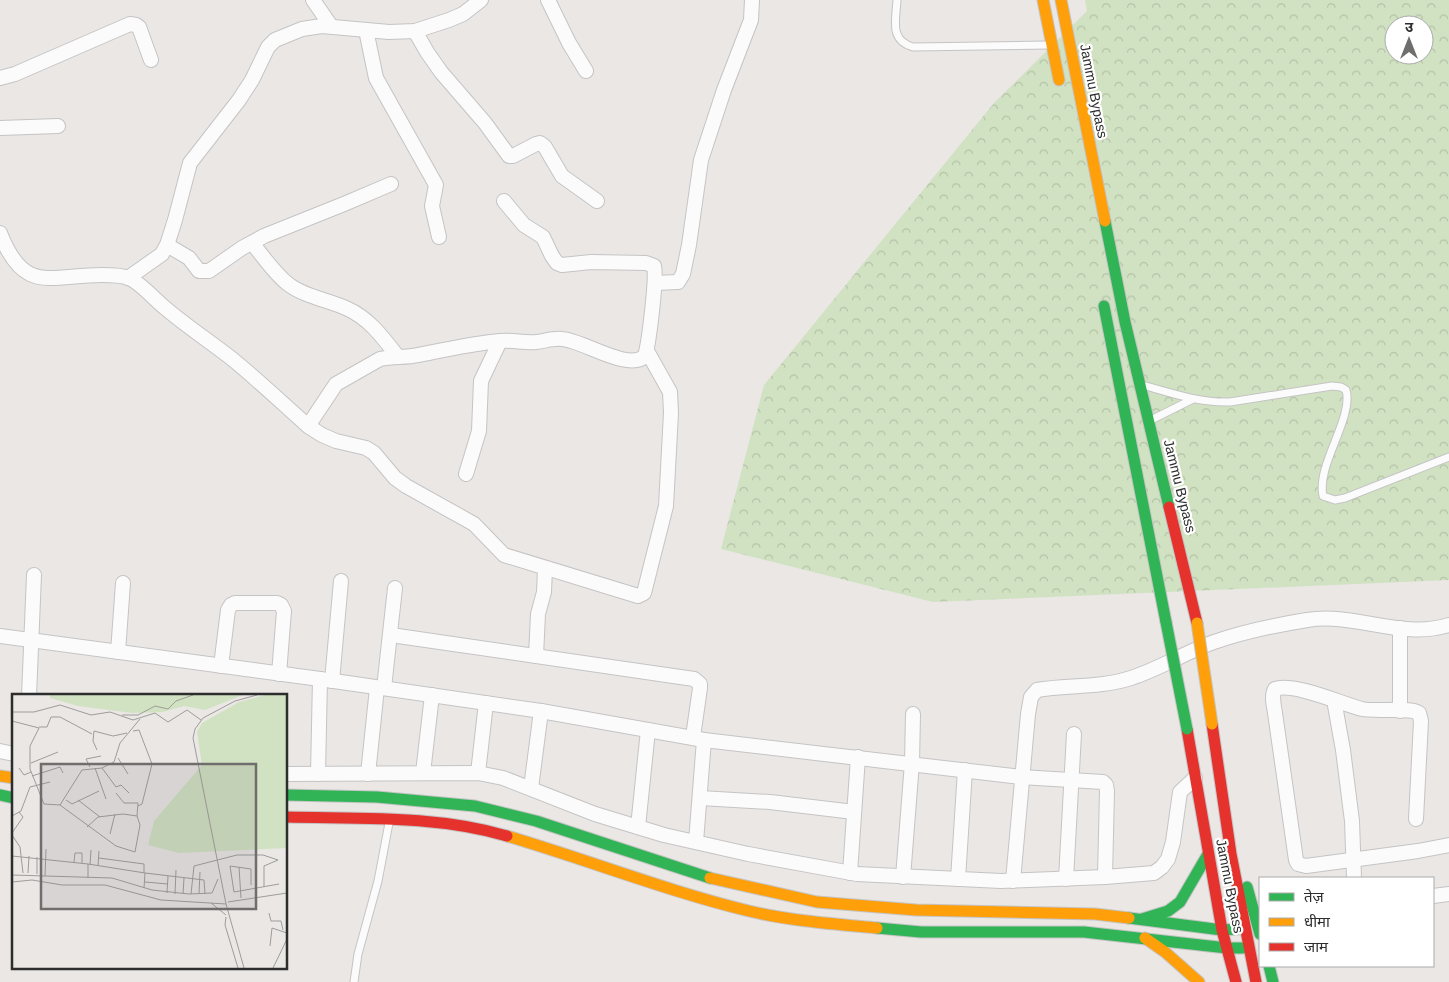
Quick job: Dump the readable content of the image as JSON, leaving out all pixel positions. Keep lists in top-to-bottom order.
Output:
{
  "streets": {
    "main road": ["Jammu Bypass"]
  },
  "legend": ["तेज़", "धीमा", "जाम"],
  "north": "top"
}
